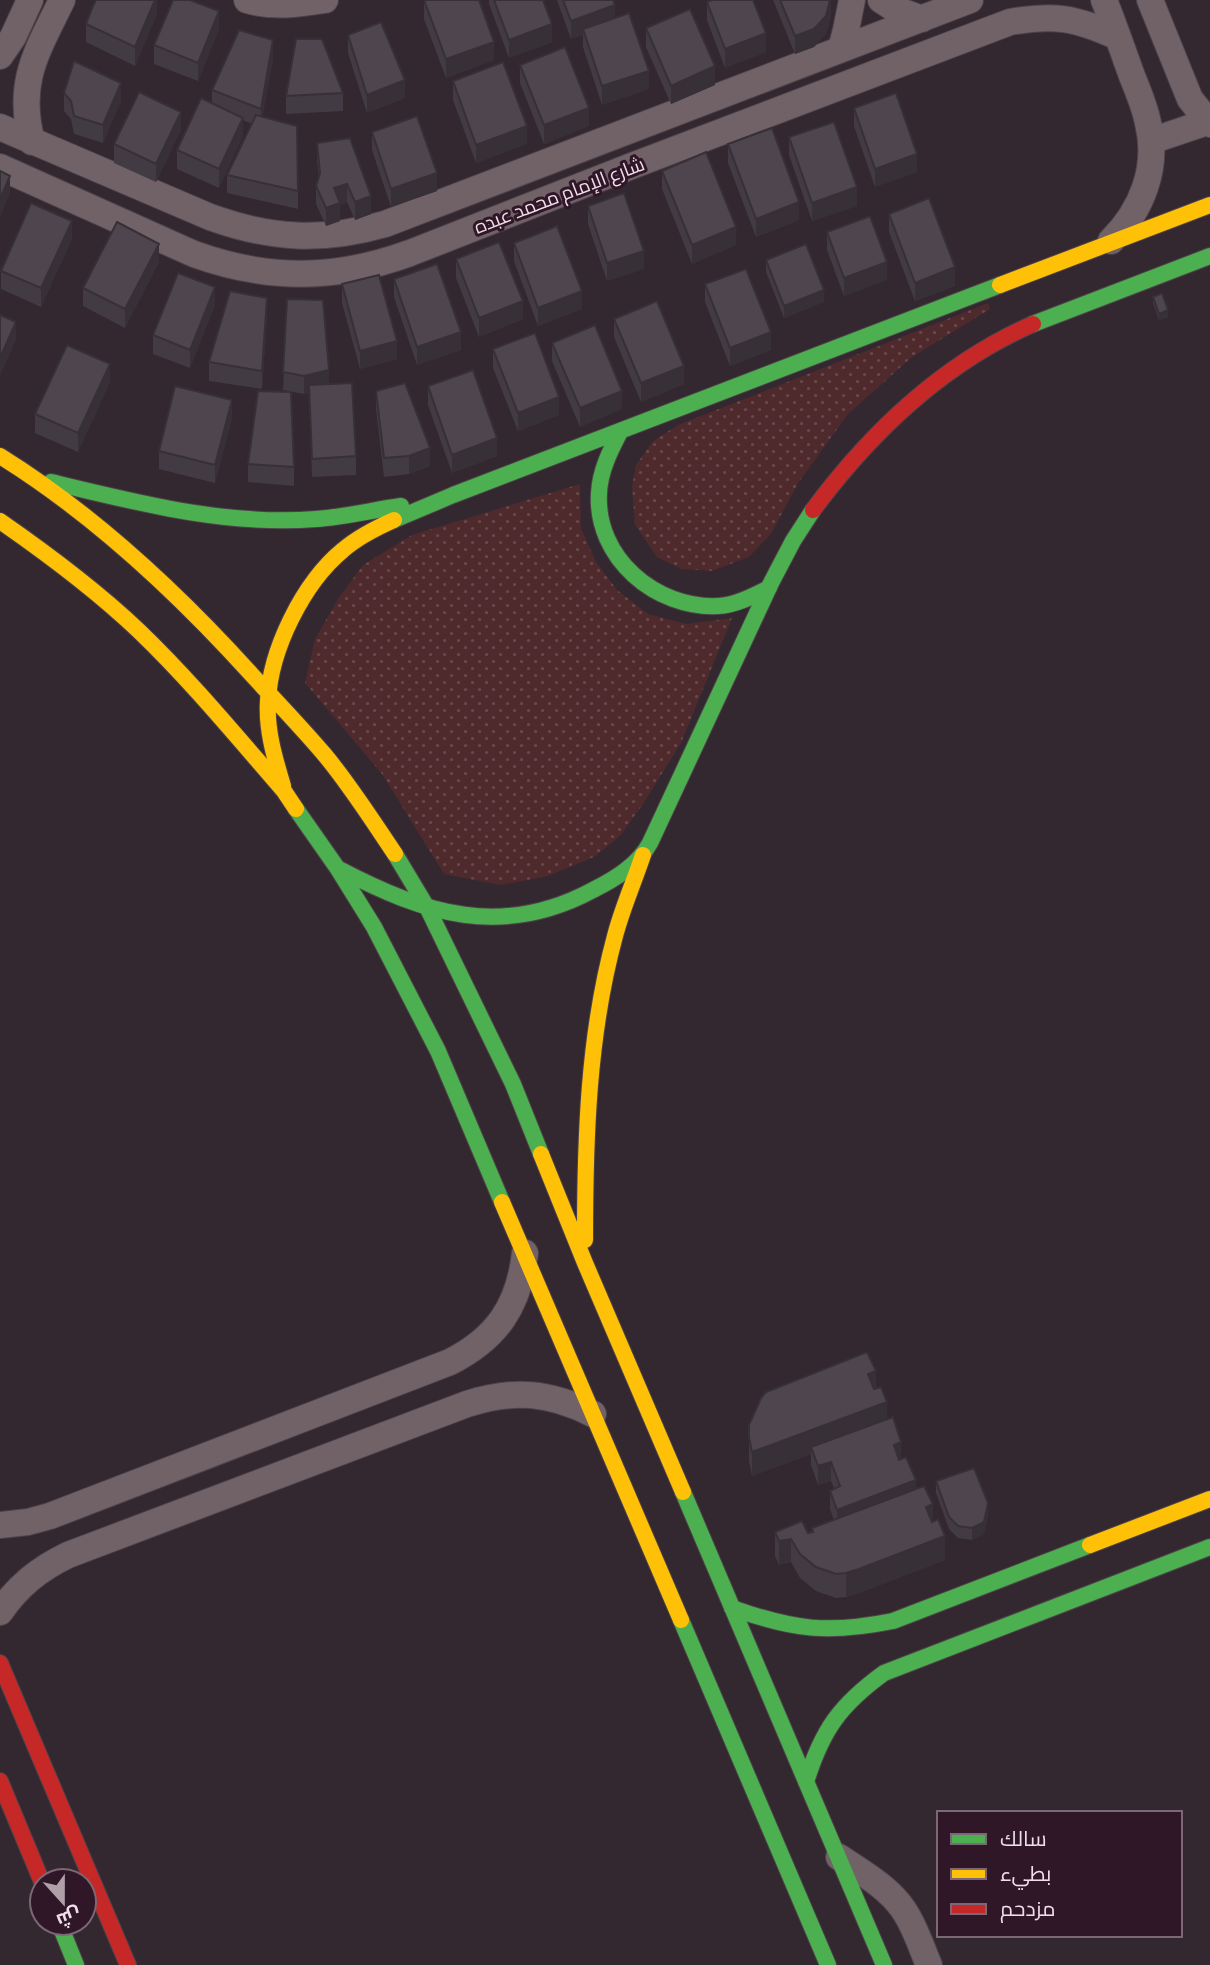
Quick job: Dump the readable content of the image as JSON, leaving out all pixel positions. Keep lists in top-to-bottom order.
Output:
{
  "streets": {
    "street": ["شارع الإمام محمد عبده"]
  },
  "legend": ["سالك", "بطيء", "مزدحم"],
  "north": "bottom"
}
